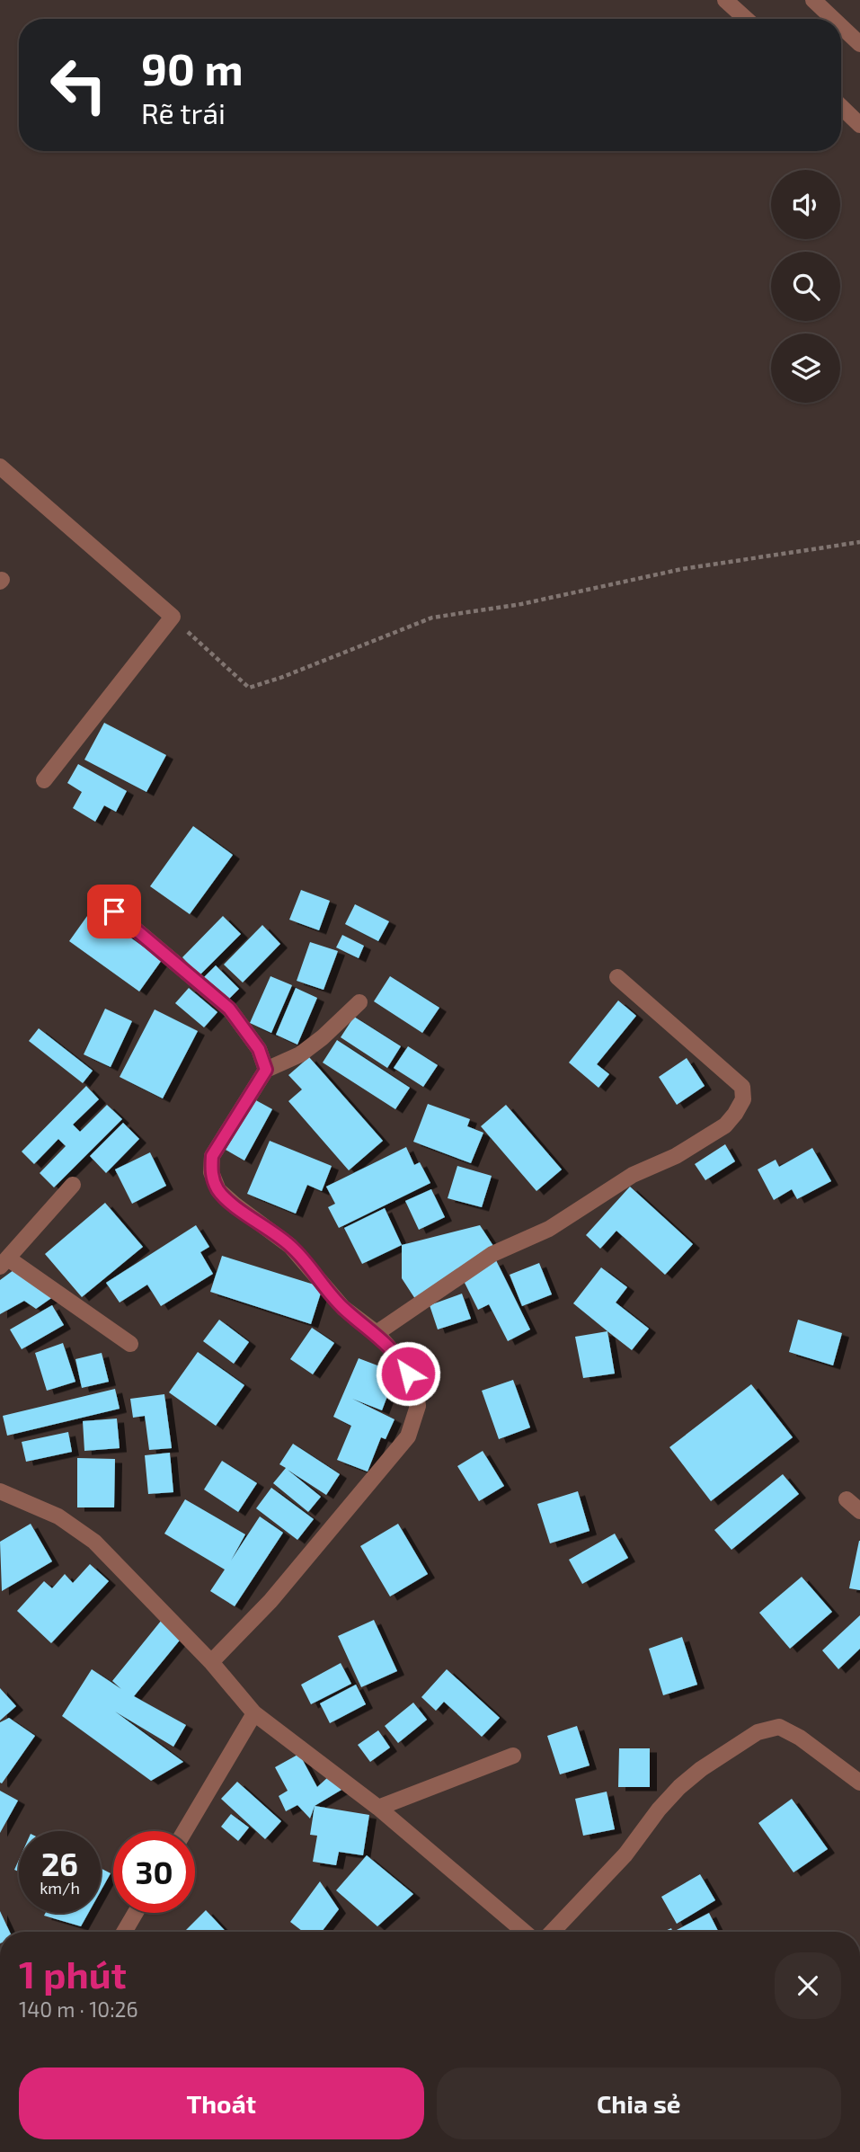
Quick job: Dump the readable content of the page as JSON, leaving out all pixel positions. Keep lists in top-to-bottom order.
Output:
{
  "page": {
    "turn": ["90 m", "Rẽ trái"],
    "speed": "26 km/h",
    "limit": "30",
    "heading": ["1 phút", "140 m · 10:26"],
    "buttons": ["Thoát", "Chia sẻ"]
  }
}
